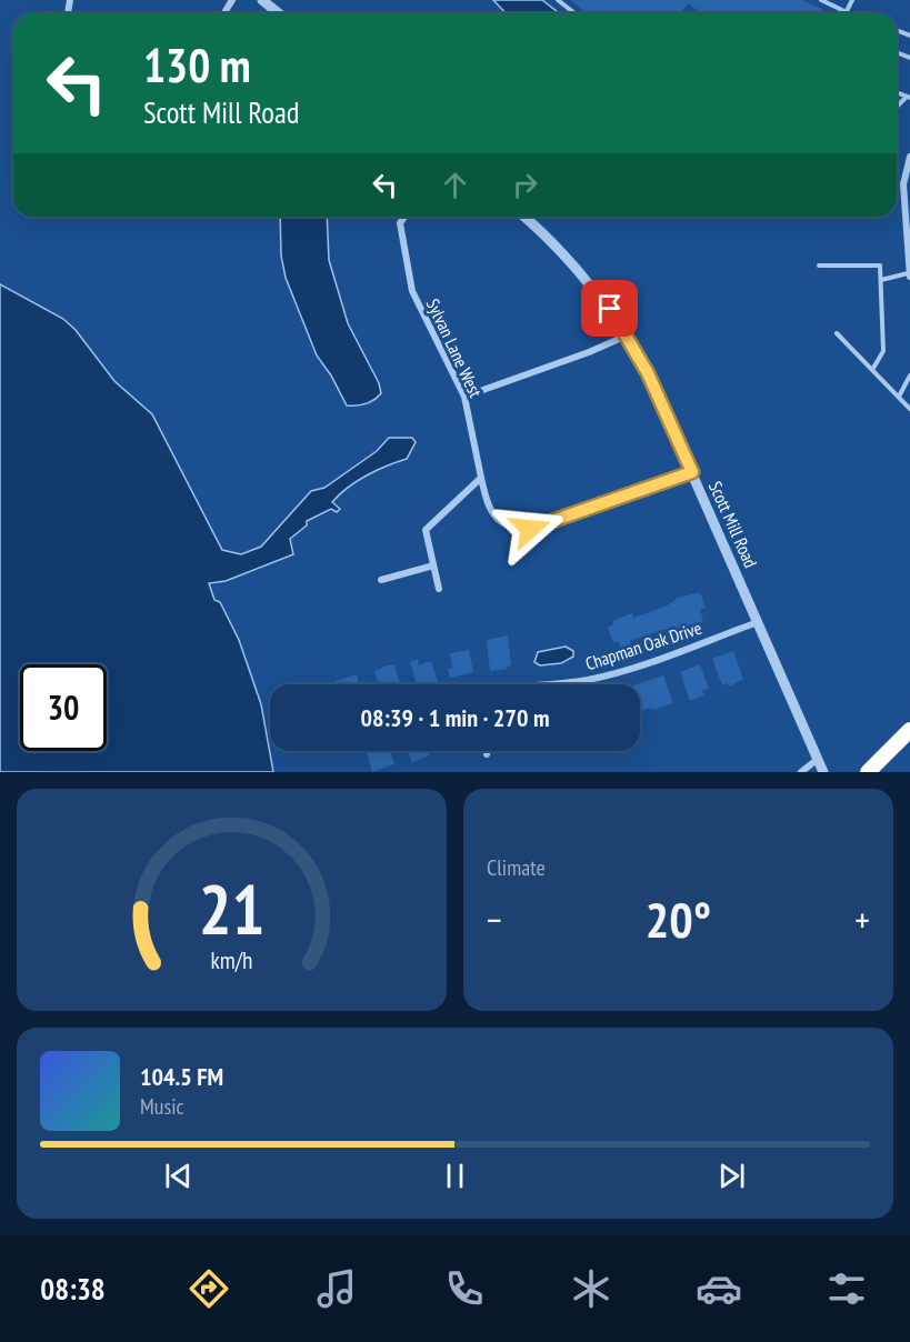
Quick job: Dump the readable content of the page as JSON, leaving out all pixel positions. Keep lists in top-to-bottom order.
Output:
{
  "streets": {
    "street": ["Sylvan Lane West", "Scott Mill Road", "Chapman Oak Drive"]
  },
  "crossings": [
    ["Sylvan Lane West", "Scott Mill Road"],
    ["Scott Mill Road", "Chapman Oak Drive"]
  ],
  "page": {
    "turn": ["130 m", "Scott Mill Road"],
    "limit": "30",
    "trip": "08:39 · 1 min · 270 m",
    "tile": "Climate",
    "heat": ["−", "20°", "+"],
    "song": ["104.5 FM", "Music"],
    "tabs": "08:38",
    "gauge": ["21", "km/h"]
  }
}
